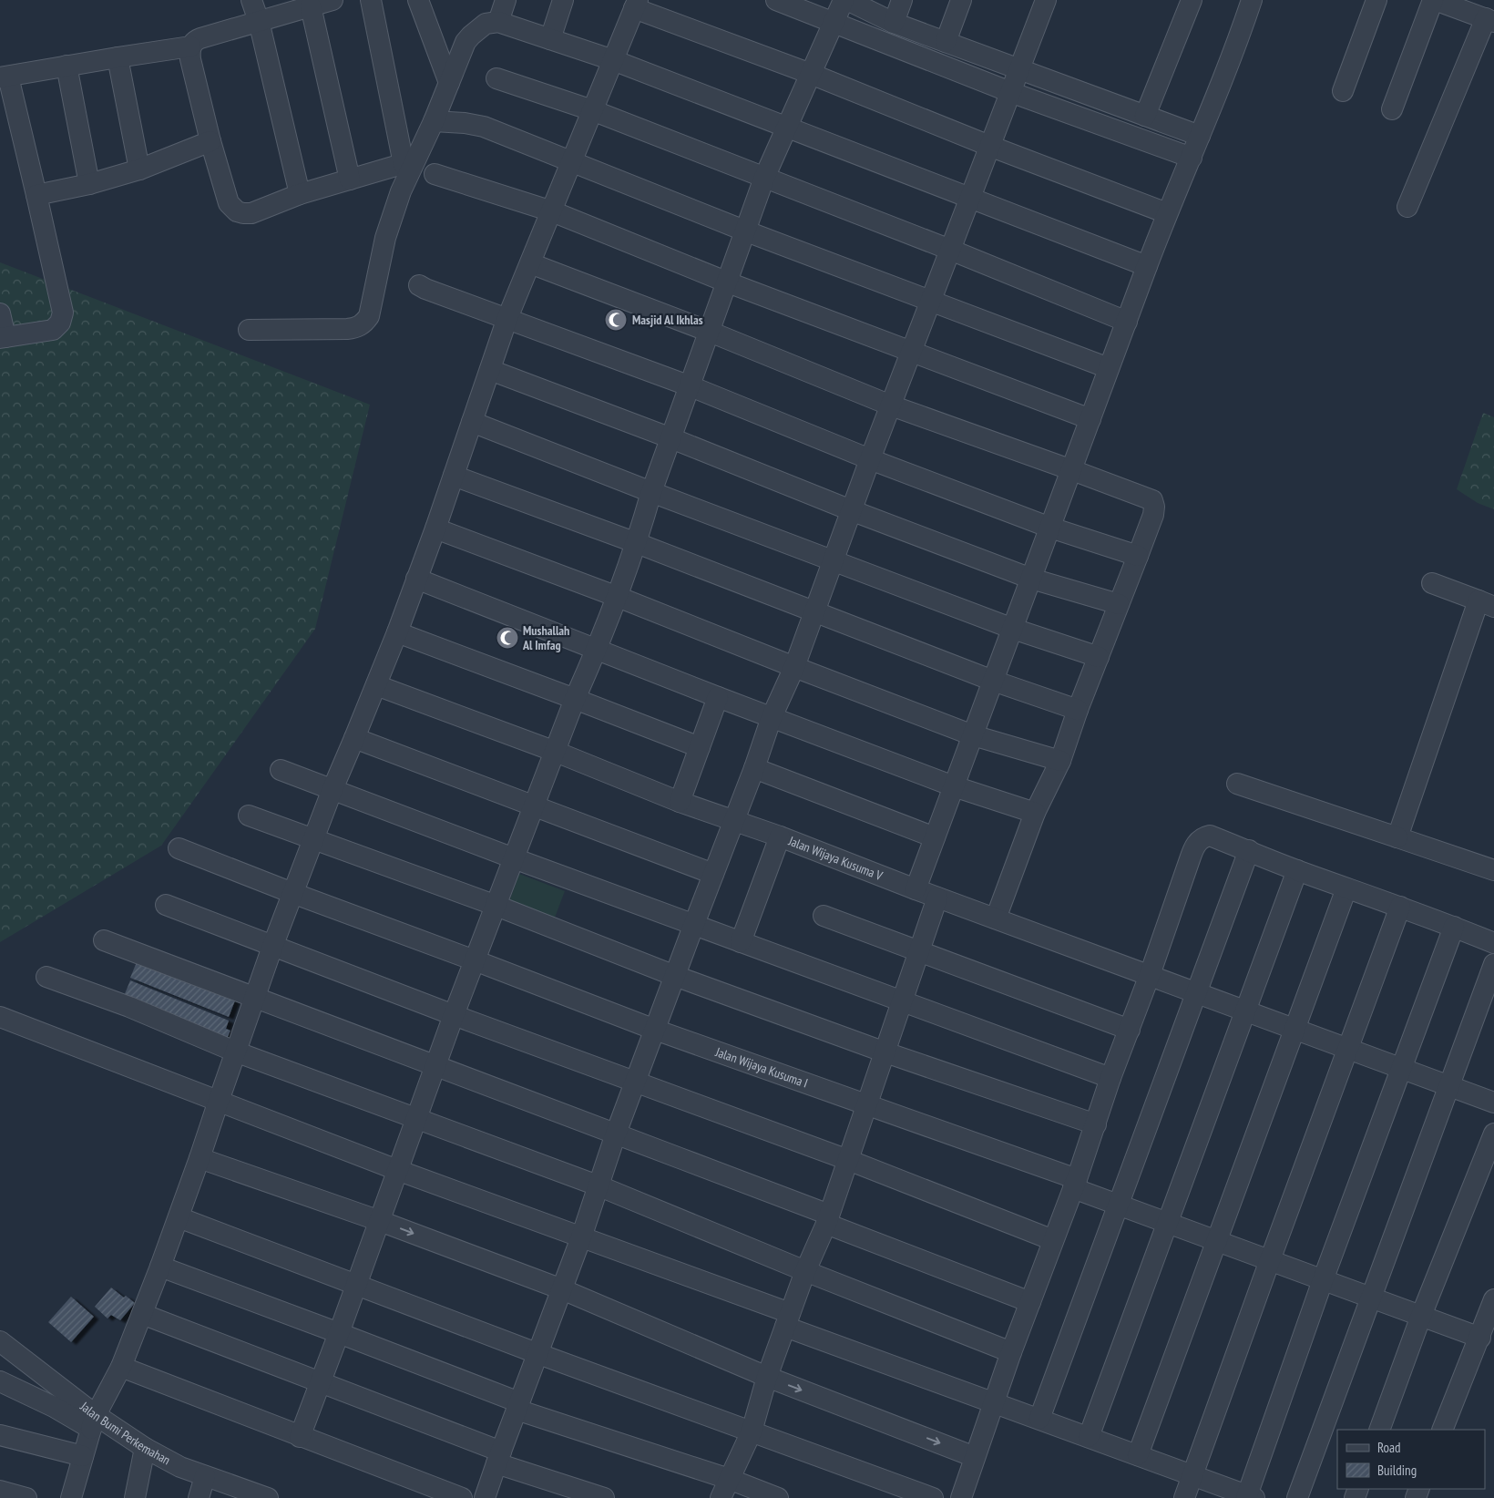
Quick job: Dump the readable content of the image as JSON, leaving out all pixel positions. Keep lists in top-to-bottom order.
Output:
{
  "streets": {
    "street": ["Jalan Wijaya Kusuma V", "Jalan Wijaya Kusuma I", "Jalan Bumi Perkemahan"]
  },
  "places": {
    "mosque": ["Masjid Al Ikhlas", "Mushallah Al Imfag"]
  },
  "legend": ["Road", "Building"]
}
